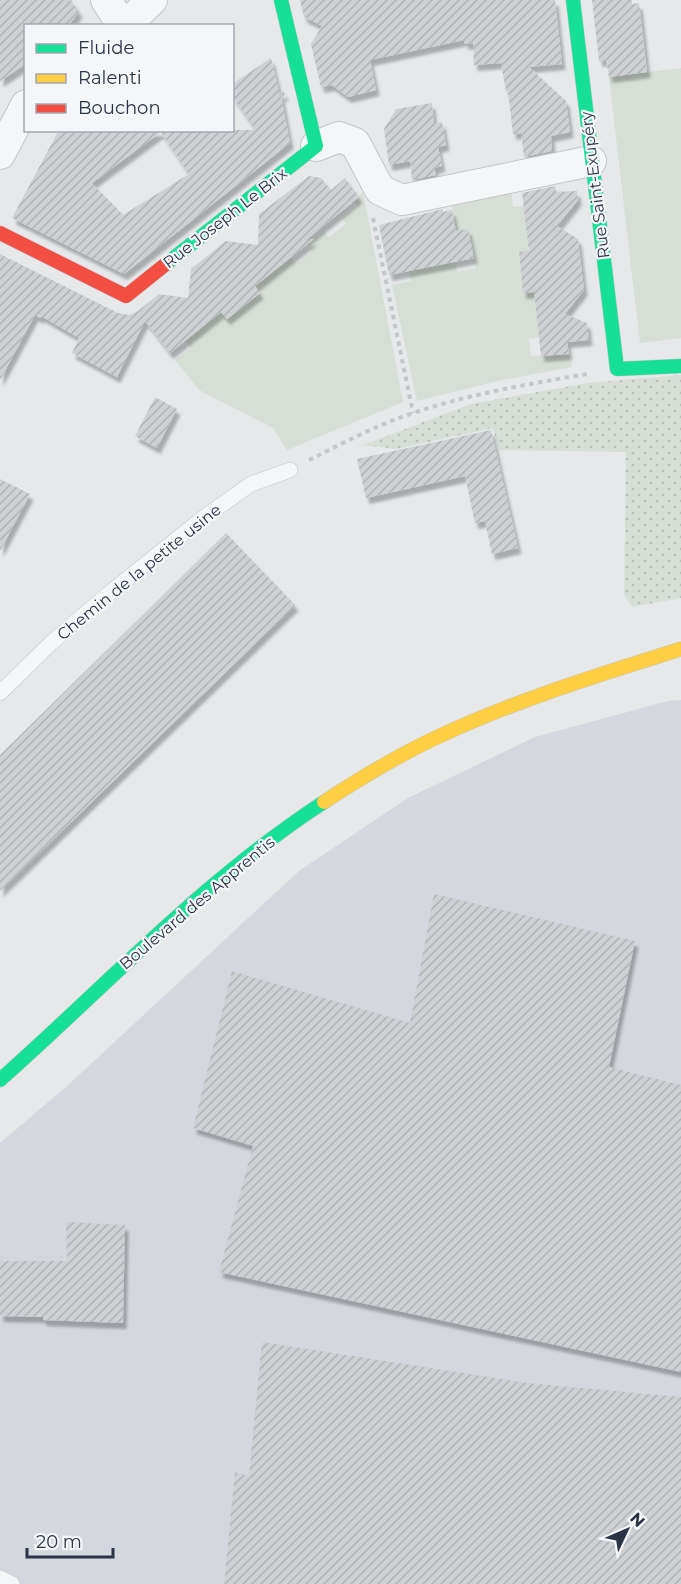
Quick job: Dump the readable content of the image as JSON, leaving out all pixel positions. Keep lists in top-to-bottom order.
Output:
{
  "streets": {
    "street": ["Rue Saint-Exupéry", "Rue Joseph Le Brix", "Boulevard des Apprentis"],
    "lane": ["Chemin de la petite usine"]
  },
  "legend": ["Fluide", "Ralenti", "Bouchon"],
  "scale_bar": "20 m",
  "north": "top right"
}
